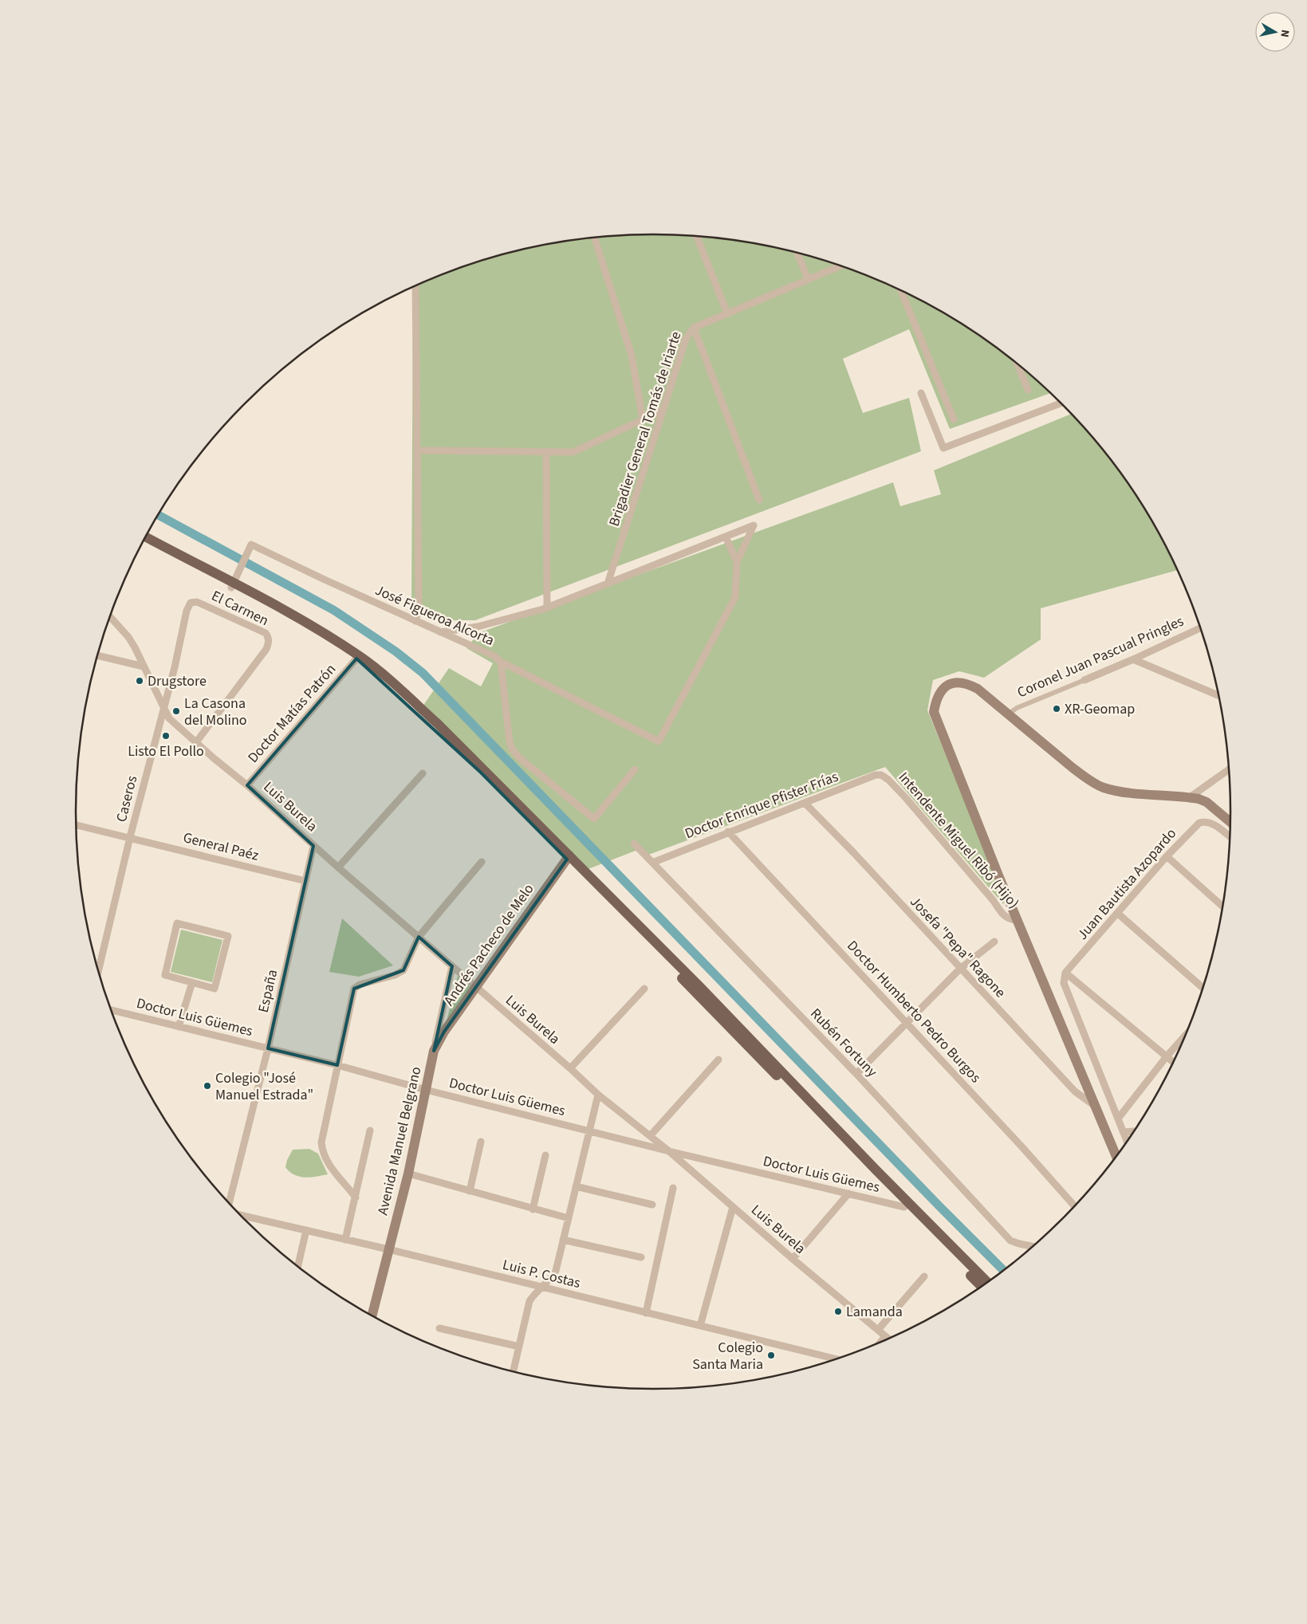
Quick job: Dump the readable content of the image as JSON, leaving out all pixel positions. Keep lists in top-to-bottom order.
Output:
{
  "streets": {
    "main road": ["Andrés Pacheco de Melo", "Avenida Manuel Belgrano"],
    "street": [
      "Brigadier General Tomás de Iriarte",
      "El Carmen",
      "José Figueroa Alcorta",
      "Coronel Juan Pascual Pringles",
      "Doctor Matías Patrón",
      "Caseros",
      "Doctor Enrique Pfister Frías",
      "Luis Burela",
      "Intendente Miguel Ribó (Hijo)",
      "General Paéz",
      "Juan Bautista Azopardo",
      "Josefa \"Pepa\" Ragone",
      "España",
      "Doctor Humberto Pedro Burgos",
      "Doctor Luis Güemes",
      "Rubén Fortuny",
      "Luis P. Costas"
    ]
  },
  "crossings": [
    ["El Carmen", "Caseros"],
    ["El Carmen", "Luis Burela"],
    ["Doctor Matías Patrón", "Luis Burela"],
    ["Caseros", "Luis Burela"],
    ["Caseros", "General Paéz"],
    ["Doctor Enrique Pfister Frías", "Intendente Miguel Ribó (Hijo)"],
    ["Doctor Enrique Pfister Frías", "Josefa \"Pepa\" Ragone"],
    ["Doctor Enrique Pfister Frías", "Doctor Humberto Pedro Burgos"],
    ["Doctor Enrique Pfister Frías", "Rubén Fortuny"],
    ["Luis Burela", "Andrés Pacheco de Melo"],
    ["Luis Burela", "España"],
    ["Luis Burela", "Doctor Luis Güemes"],
    ["Luis Burela", "Avenida Manuel Belgrano"],
    ["General Paéz", "España"],
    ["Andrés Pacheco de Melo", "Avenida Manuel Belgrano"],
    ["España", "Doctor Luis Güemes"],
    ["Doctor Luis Güemes", "Avenida Manuel Belgrano"],
    ["Avenida Manuel Belgrano", "Luis P. Costas"]
  ],
  "places": [
    "Drugstore",
    "XR-Geomap",
    "La Casona del Molino",
    "Listo El Pollo",
    "Colegio \"José Manuel Estrada\"",
    "Lamanda",
    "Colegio Santa Maria"
  ],
  "north": "right"
}
